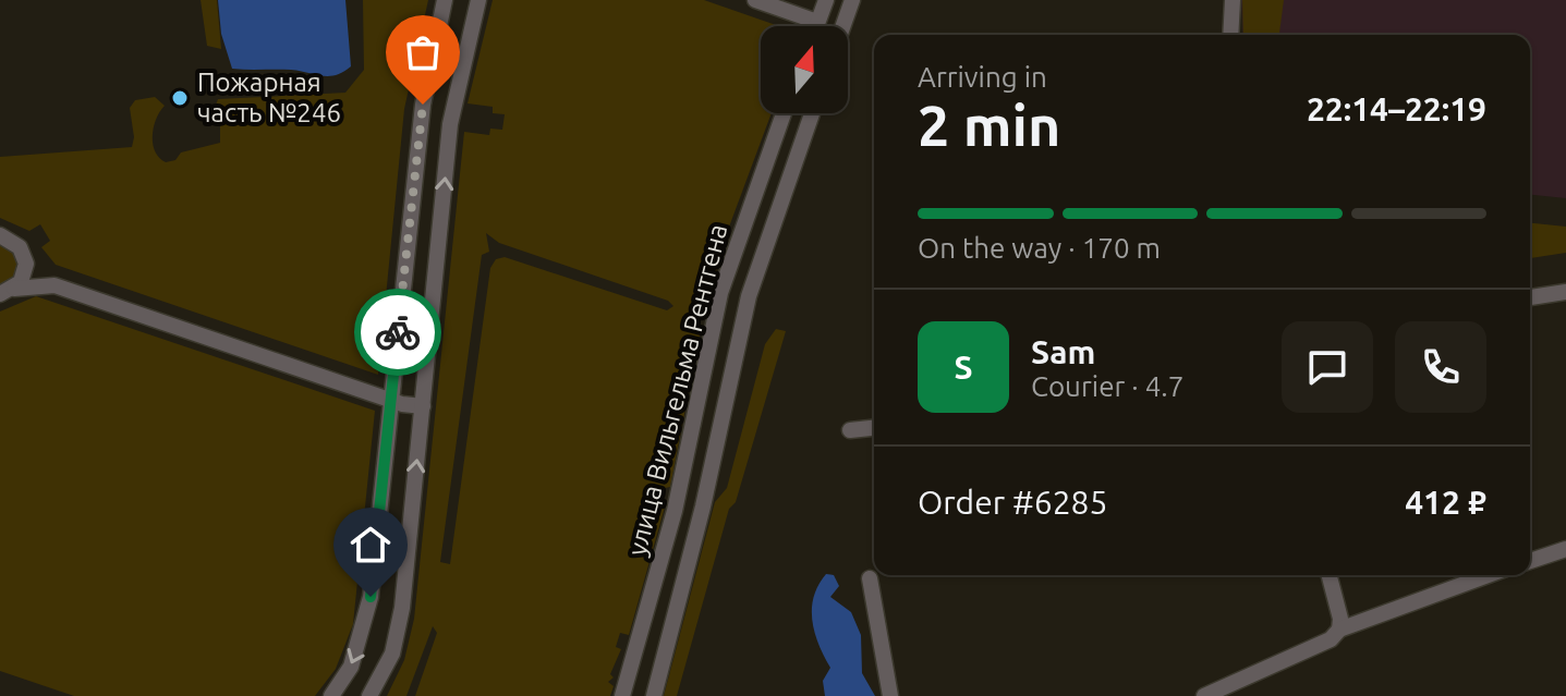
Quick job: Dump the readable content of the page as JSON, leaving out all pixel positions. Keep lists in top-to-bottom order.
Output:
{
  "streets": {
    "street": ["улица Вильгельма Рентгена"]
  },
  "places": ["Пожарная часть №246"],
  "north": "top",
  "page": {
    "heading": ["2 min", "Arriving in", "22:14–22:19"],
    "panel": [
      "Sam",
      "Courier · 4.7",
      "Order #6285",
      "412 ₽"
    ],
    "bar": "On the way · 170 m",
    "round": "S"
  }
}
